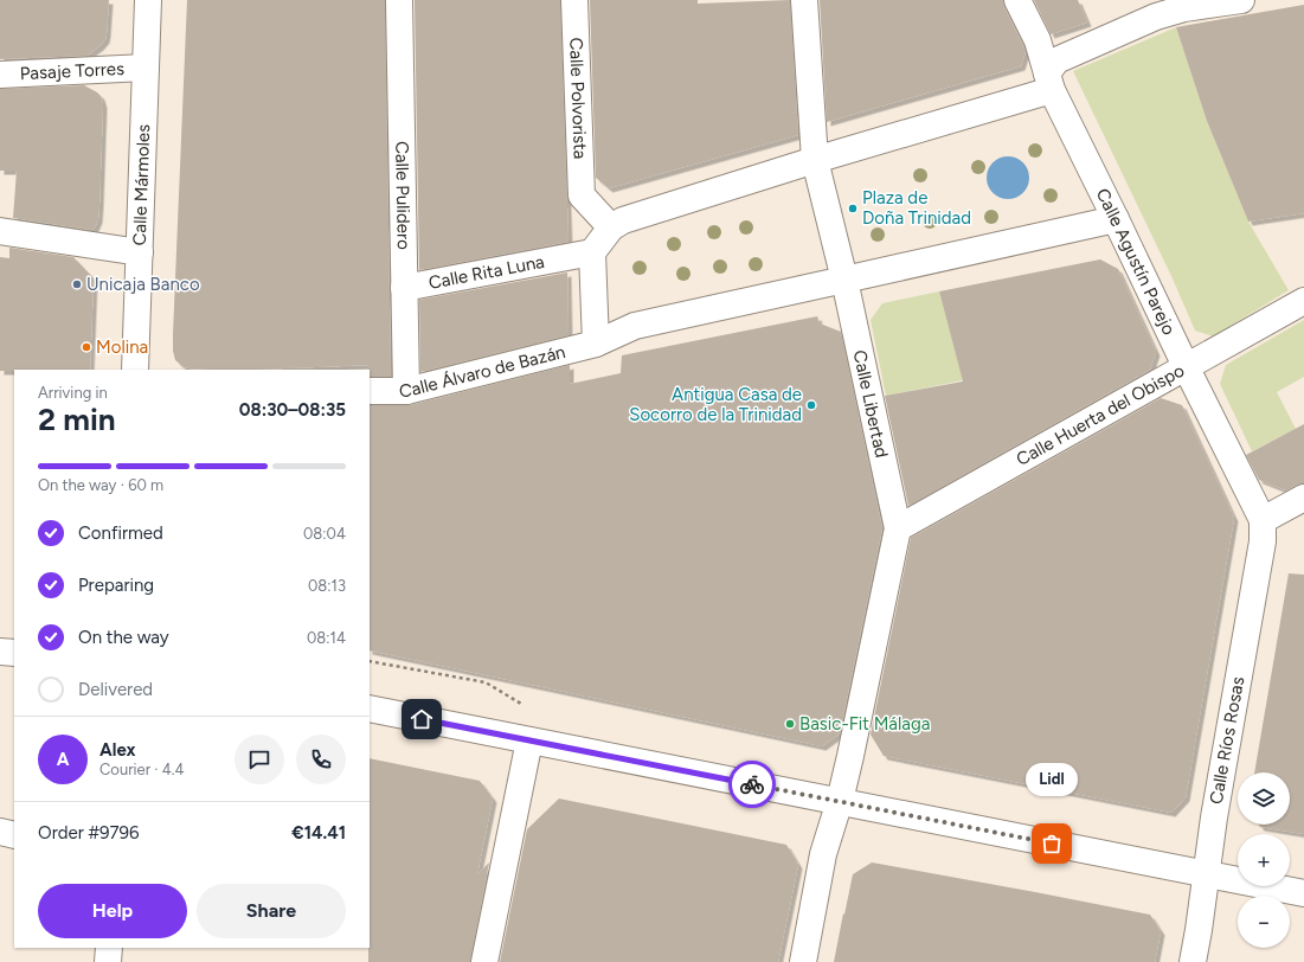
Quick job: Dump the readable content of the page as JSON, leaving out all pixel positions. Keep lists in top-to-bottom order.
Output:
{
  "streets": {
    "street": [
      "Pasaje Torres",
      "Calle Polvorista",
      "Calle Mármoles",
      "Calle Pulidero",
      "Calle Agustín Parejo",
      "Calle Rita Luna",
      "Calle Álvaro de Bazán",
      "Calle Libertad",
      "Calle Huerta del Obispo",
      "Calle Ríos Rosas"
    ]
  },
  "crossings": [
    ["Pasaje Torres", "Calle Mármoles"],
    ["Calle Pulidero", "Calle Rita Luna"],
    ["Calle Pulidero", "Calle Álvaro de Bazán"],
    ["Calle Agustín Parejo", "Calle Huerta del Obispo"],
    ["Calle Agustín Parejo", "Calle Ríos Rosas"],
    ["Calle Libertad", "Calle Huerta del Obispo"]
  ],
  "places": [
    "Plaza de Doña Trinidad",
    "Unicaja Banco",
    "Molina",
    "Antigua Casa de Socorro de la Trinidad",
    "Basic-Fit Málaga",
    "Lidl"
  ],
  "page": {
    "heading": ["2 min", "Arriving in", "08:30–08:35"],
    "panel": [
      "Alex",
      "Courier · 4.4",
      "Order #9796",
      "€14.41"
    ],
    "bar": "On the way · 60 m",
    "list": [
      ["Confirmed", "08:04"],
      ["Preparing", "08:13"],
      ["On the way", "08:14"],
      "Delivered"
    ],
    "round": "A",
    "bubble": "Lidl",
    "map_buttons": ["+", "−"],
    "buttons": ["Help", "Share"]
  }
}
